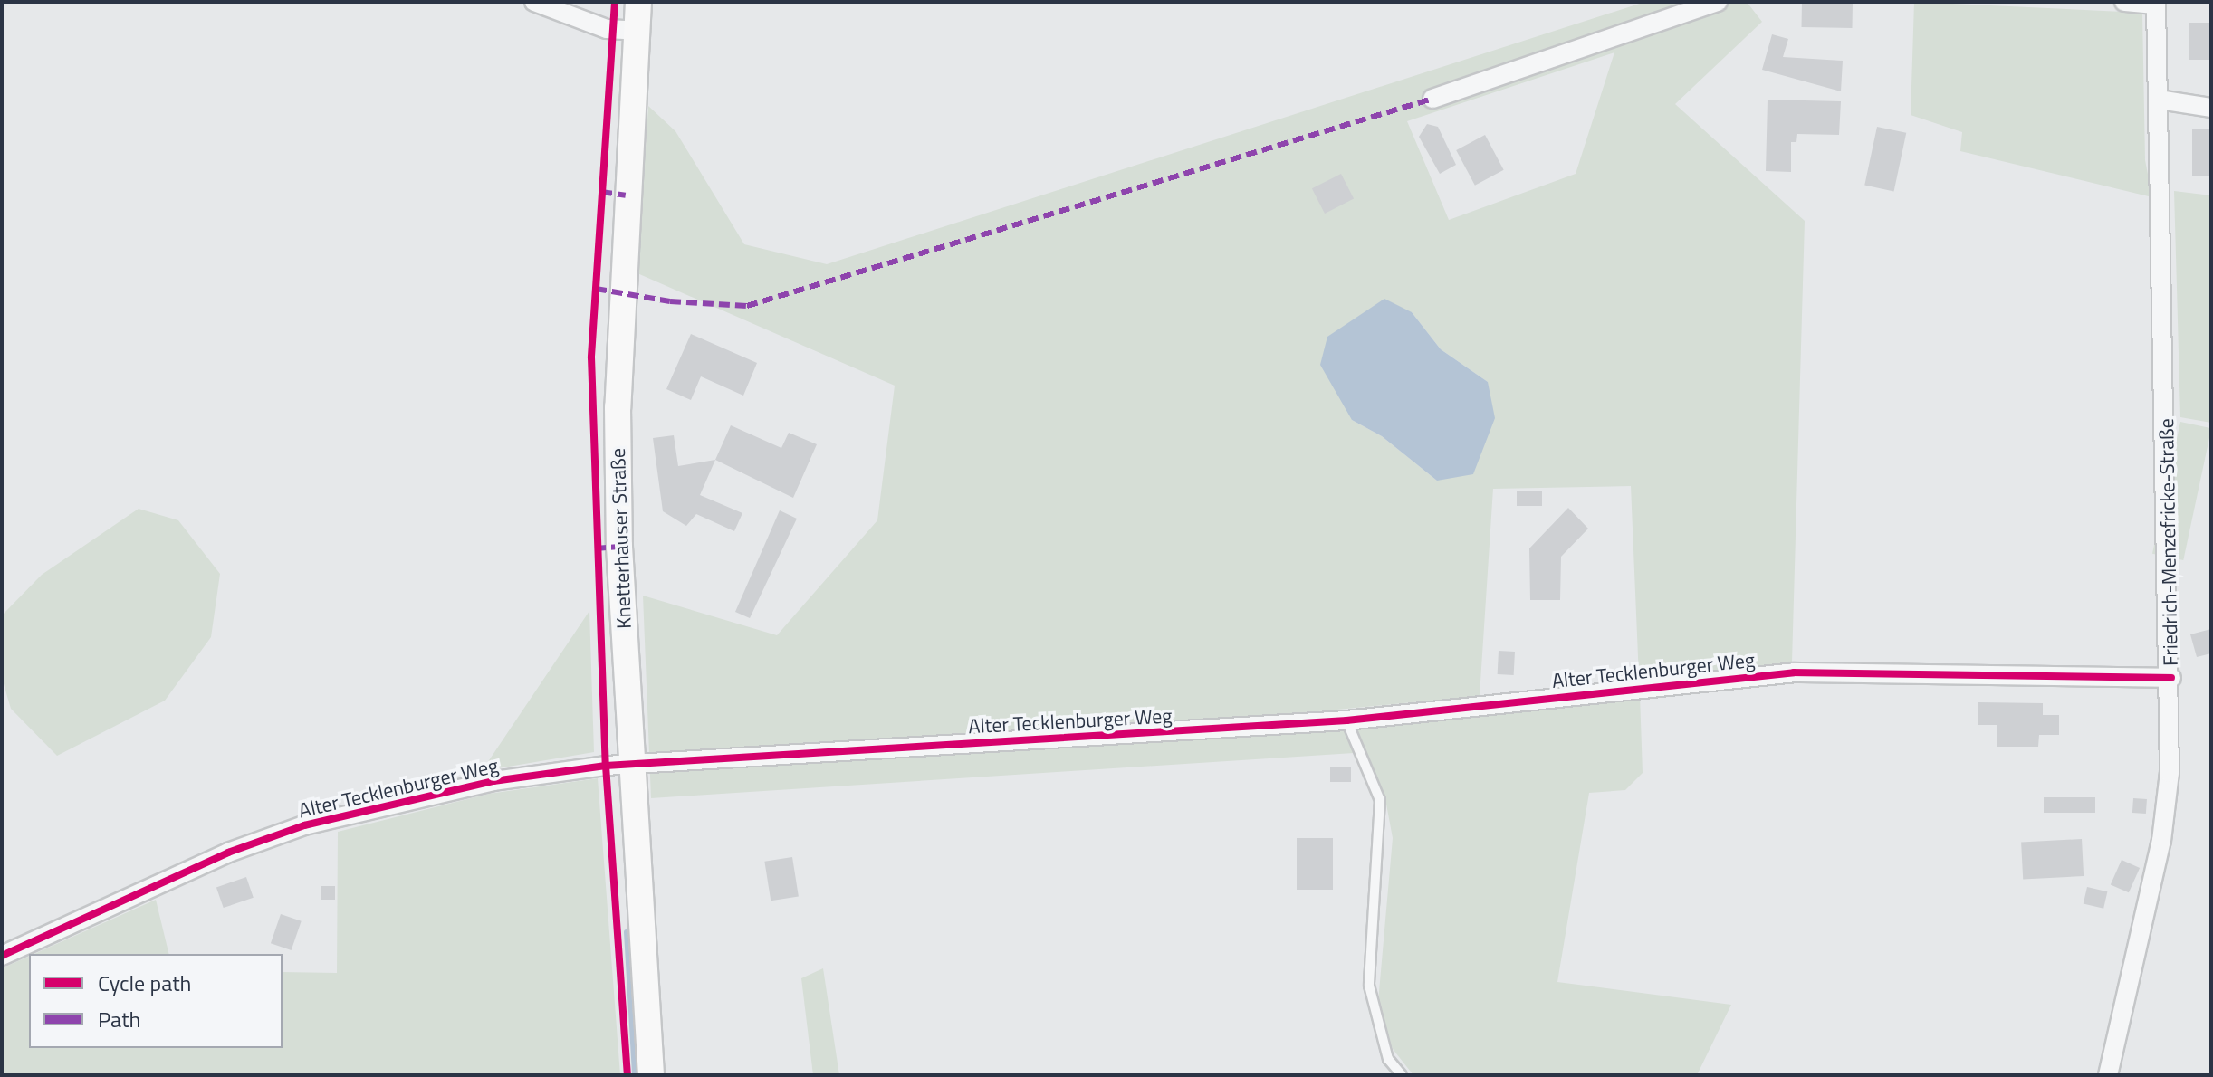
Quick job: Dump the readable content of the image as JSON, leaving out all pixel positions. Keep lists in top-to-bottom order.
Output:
{
  "streets": {
    "street": ["Knetterhauser Straße", "Friedrich-Menzefricke-Straße", "Alter Tecklenburger Weg"]
  },
  "crossings": [
    ["Knetterhauser Straße", "Alter Tecklenburger Weg"],
    ["Friedrich-Menzefricke-Straße", "Alter Tecklenburger Weg"]
  ],
  "legend": ["Cycle path", "Path"]
}
